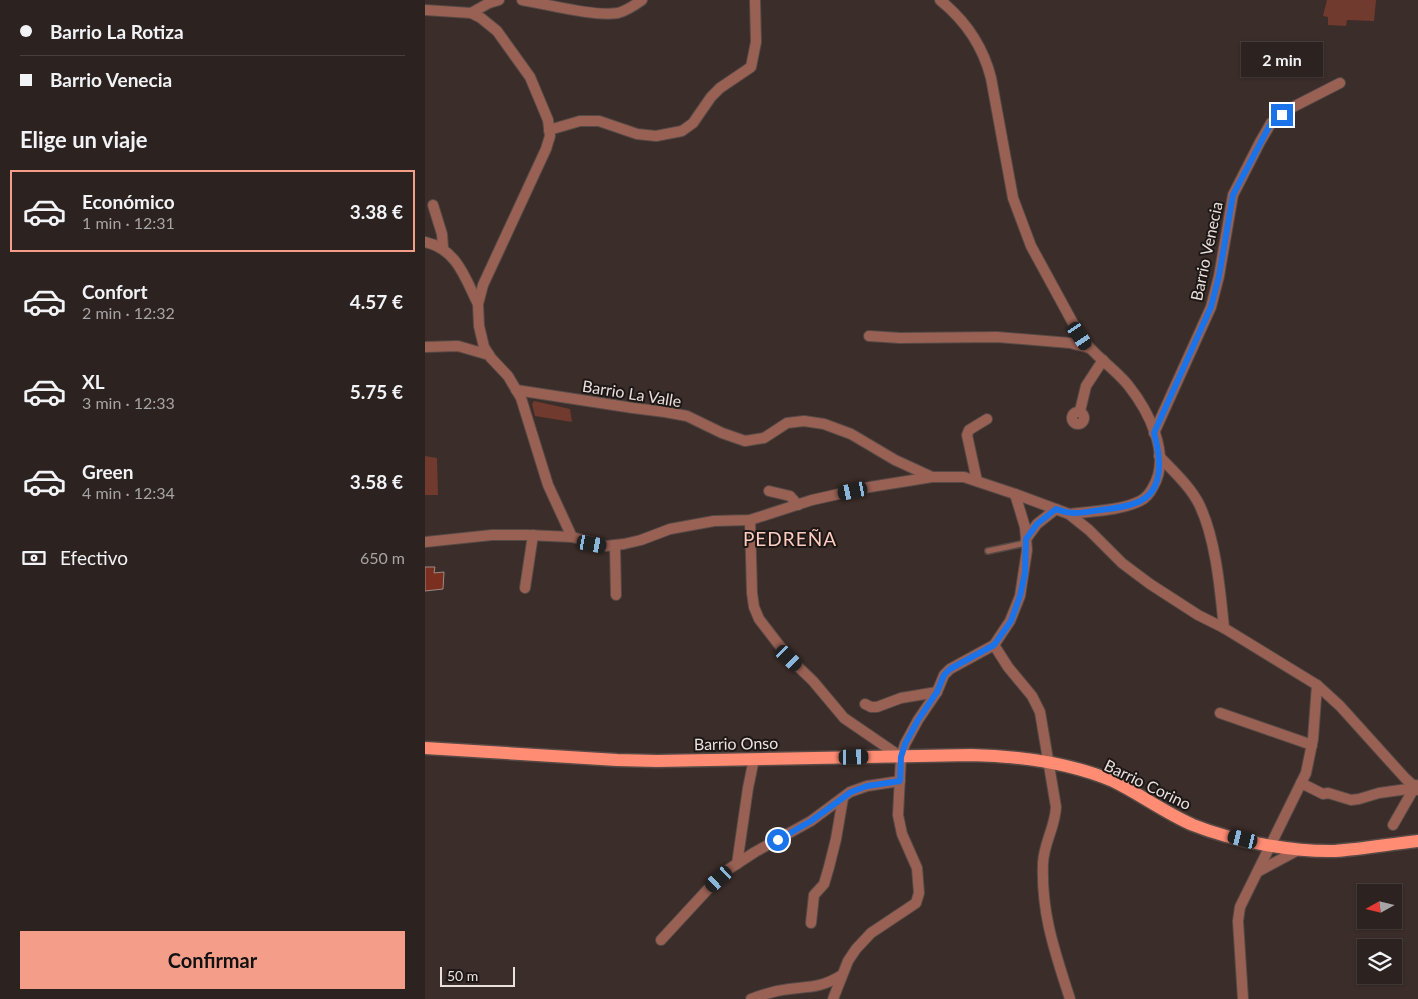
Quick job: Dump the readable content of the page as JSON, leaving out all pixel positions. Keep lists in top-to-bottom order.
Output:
{
  "streets": {
    "main road": ["Barrio Onso", "Barrio Corino"],
    "street": ["Barrio Venecia", "Barrio La Valle"]
  },
  "crossings": [
    ["Barrio Onso", "Barrio Corino"]
  ],
  "districts": ["PEDREÑA"],
  "scale_bar": "50 m",
  "north": "left",
  "page": {
    "banner": ["Barrio La Rotiza", "Barrio Venecia"],
    "bubble": "2 min",
    "heading": "Elige un viaje",
    "list": [
      {
        "name": "Económico",
        "note": "1 min · 12:31",
        "value": "3.38 €"
      },
      {
        "name": "Confort",
        "note": "2 min · 12:32",
        "value": "4.57 €"
      },
      {
        "name": "XL",
        "note": "3 min · 12:33",
        "value": "5.75 €"
      },
      {
        "name": "Green",
        "note": "4 min · 12:34",
        "value": "3.58 €"
      }
    ],
    "pay": ["Efectivo", "650 m"],
    "buttons": "Confirmar",
    "scale": "50 m"
  }
}
